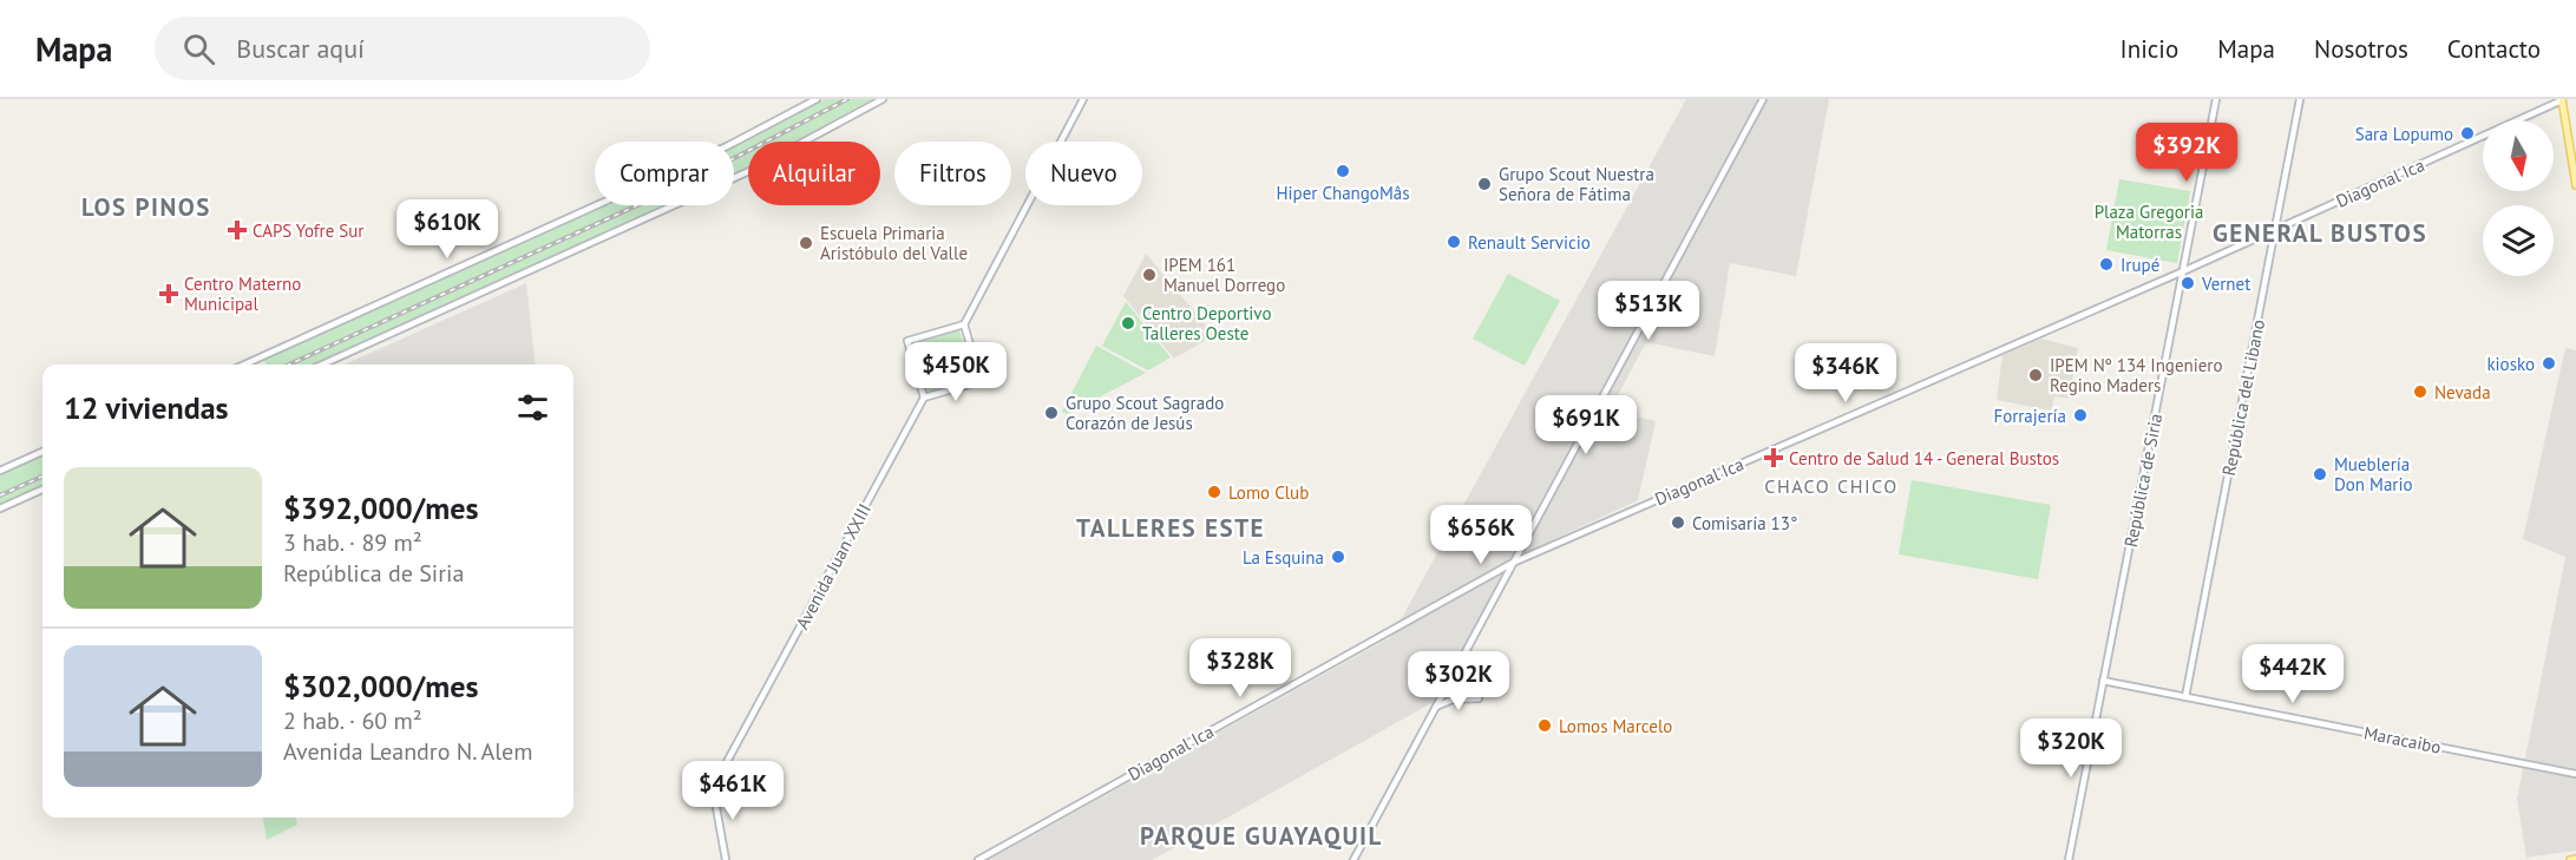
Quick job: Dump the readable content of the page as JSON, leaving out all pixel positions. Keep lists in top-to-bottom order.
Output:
{
  "streets": {
    "main road": [
      "Diagonal Ica",
      "República del Libano",
      "República de Siria",
      "Avenida Juan XXIII",
      "Maracaibo"
    ]
  },
  "crossings": [
    ["Diagonal Ica", "República del Libano"],
    ["Diagonal Ica", "República de Siria"],
    ["República del Libano", "Maracaibo"],
    ["República de Siria", "Maracaibo"]
  ],
  "districts": [
    "LOS PINOS",
    "GENERAL BUSTOS",
    "CHACO CHICO",
    "TALLERES ESTE",
    "PARQUE GUAYAQUIL"
  ],
  "parks": ["Plaza Gregoria Matorras"],
  "places": {
    "other": [
      "Sara Lopumo",
      "Hiper ChangoMâs",
      "Grupo Scout Nuestra Señora de Fátima",
      "Renault Servicio",
      "Escuela Primaria Aristóbulo del Valle",
      "Irupé",
      "IPEM 161 Manuel Dorrego",
      "Vernet",
      "Centro Deportivo Talleres Oeste",
      "kiosko",
      "IPEM Nº 134 Ingeniero Regino Maders",
      "Nevada",
      "Grupo Scout Sagrado Corazón de Jesús",
      "Forrajería",
      "Mueblería Don Mario",
      "Lomo Club",
      "Comisaría 13°",
      "La Esquina",
      "Lomos Marcelo"
    ],
    "health": ["CAPS Yofre Sur", "Centro Materno Municipal", "Centro de Salud 14 - General Bustos"]
  },
  "north": "bottom",
  "page": {
    "header": "Mapa",
    "search": "Buscar aquí",
    "nav": [
      "Inicio",
      "Mapa",
      "Nosotros",
      "Contacto"
    ],
    "price": [
      "$392K",
      "$610K",
      "$513K",
      "$450K",
      "$346K",
      "$691K",
      "$656K",
      "$328K",
      "$442K",
      "$302K",
      "$320K",
      "$461K"
    ],
    "chip": [
      "Comprar",
      "Alquilar",
      "Filtros",
      "Nuevo"
    ],
    "heading": "12 viviendas",
    "list": [
      {
        "name": "$392,000/mes",
        "note": "3 hab. · 89 m² · República de Siria"
      },
      {
        "name": "$302,000/mes",
        "note": "2 hab. · 60 m² · Avenida Leandro N. Alem"
      }
    ]
  }
}
